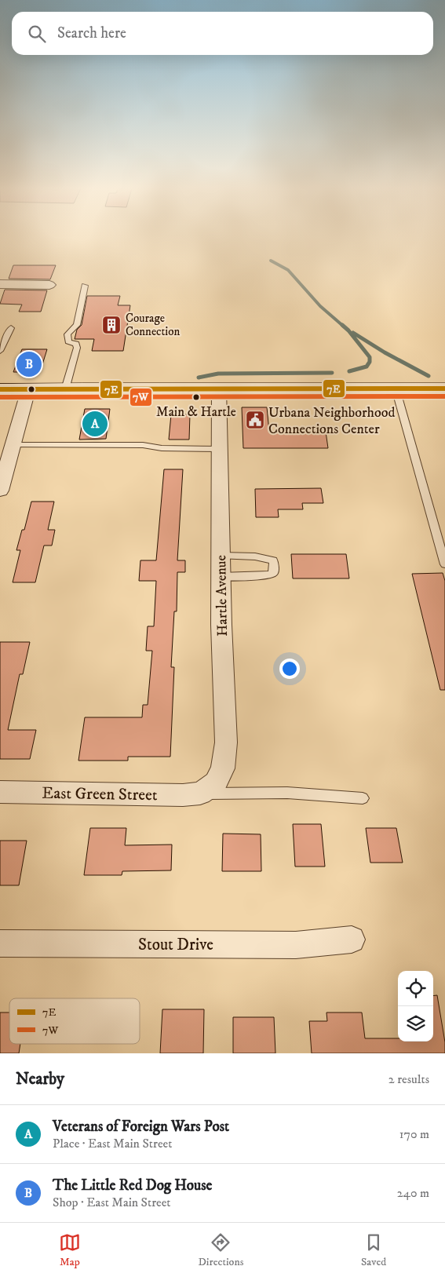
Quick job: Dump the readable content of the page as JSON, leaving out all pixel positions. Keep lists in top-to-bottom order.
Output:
{
  "streets": {
    "street": ["Hartle Avenue", "East Green Street", "Stout Drive"]
  },
  "crossings": [
    ["Hartle Avenue", "East Green Street"]
  ],
  "places": {
    "building": ["Courage Connection"],
    "other": ["Main & Hartle"],
    "public building": ["Urbana Neighborhood Connections Center"]
  },
  "lines": ["transit line 7E", "transit line 7W"],
  "legend": ["7E", "7W"],
  "page": {
    "search": "Search here",
    "pins": ["B", "A"],
    "heading": ["Nearby", "2 results"],
    "list": [
      {
        "mark": "A",
        "name": "Veterans of Foreign Wars Post",
        "note": "Place · East Main Street",
        "value": "170 m"
      },
      {
        "mark": "B",
        "name": "The Little Red Dog House",
        "note": "Shop · East Main Street",
        "value": "240 m"
      }
    ],
    "nav": ["Map", "Directions", "Saved"]
  }
}
